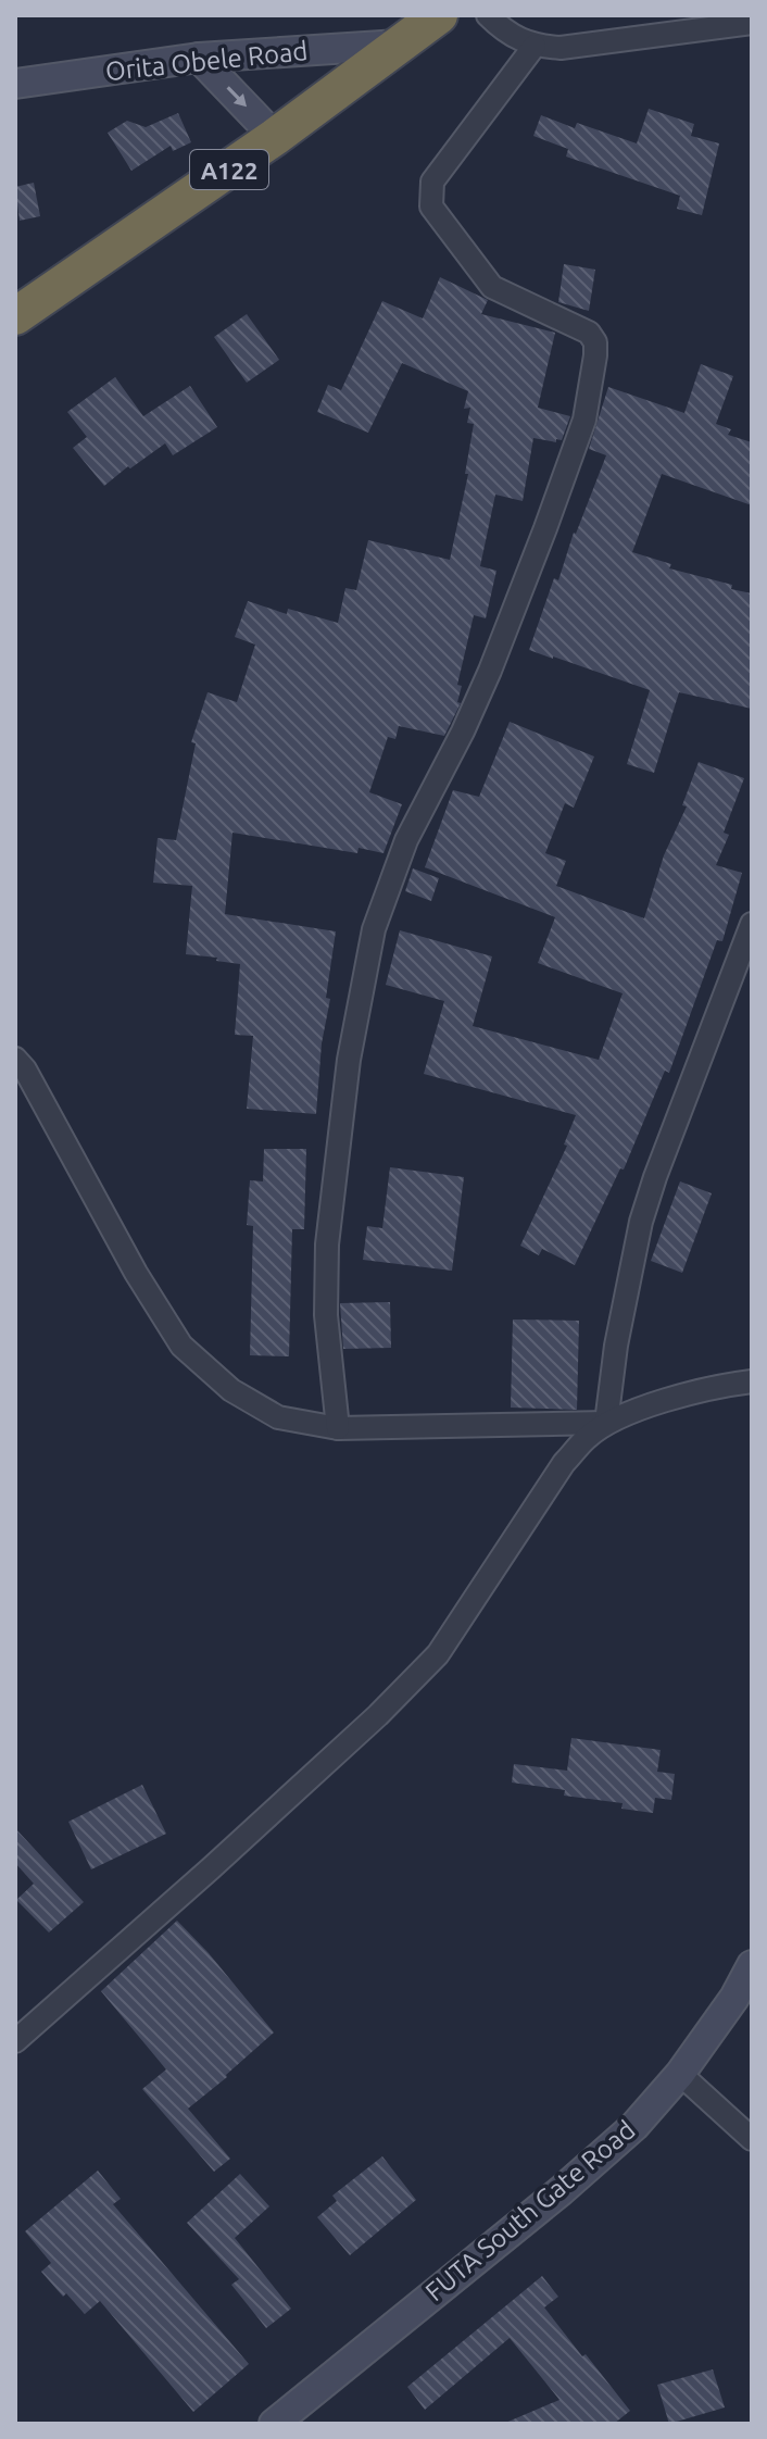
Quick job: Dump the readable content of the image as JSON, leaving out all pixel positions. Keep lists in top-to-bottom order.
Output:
{
  "streets": {
    "highway": ["A122"],
    "main road": ["Orita Obele Road", "FUTA South Gate Road"]
  },
  "crossings": [
    ["Orita Obele Road", "A122"]
  ]
}
